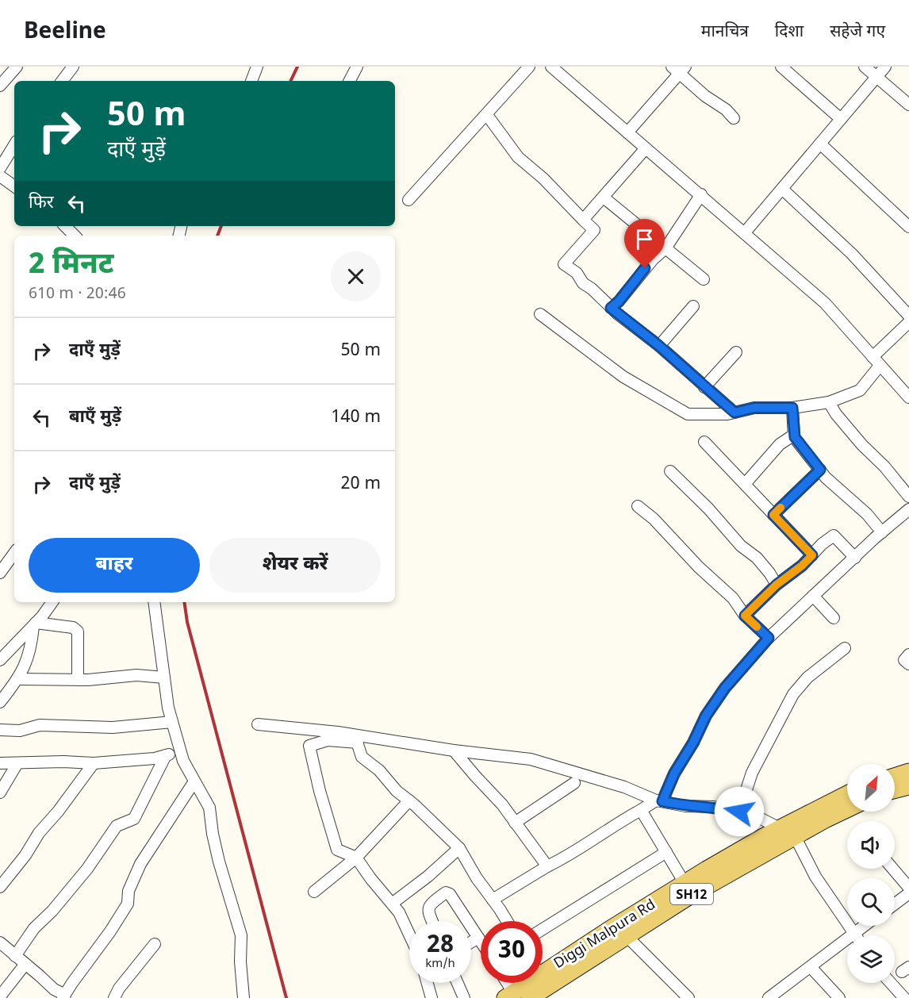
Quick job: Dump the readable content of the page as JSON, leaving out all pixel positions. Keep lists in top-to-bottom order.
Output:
{
  "streets": {
    "main road": ["SH12", "Diggi Malpura Rd"]
  },
  "north": "top right",
  "page": {
    "header": "Beeline",
    "nav": ["मानचित्र", "दिशा", "सहेजे गए"],
    "turn": ["50 m", "दाएँ मुड़ें"],
    "then": "फिर",
    "heading": ["2 मिनट", "610 m · 20:46"],
    "list": [
      {
        "name": "दाएँ मुड़ें",
        "value": "50 m"
      },
      {
        "name": "बाएँ मुड़ें",
        "value": "140 m"
      },
      {
        "name": "दाएँ मुड़ें",
        "value": "20 m"
      }
    ],
    "buttons": ["बाहर", "शेयर करें"],
    "speed": "28 km/h",
    "limit": "30"
  }
}
